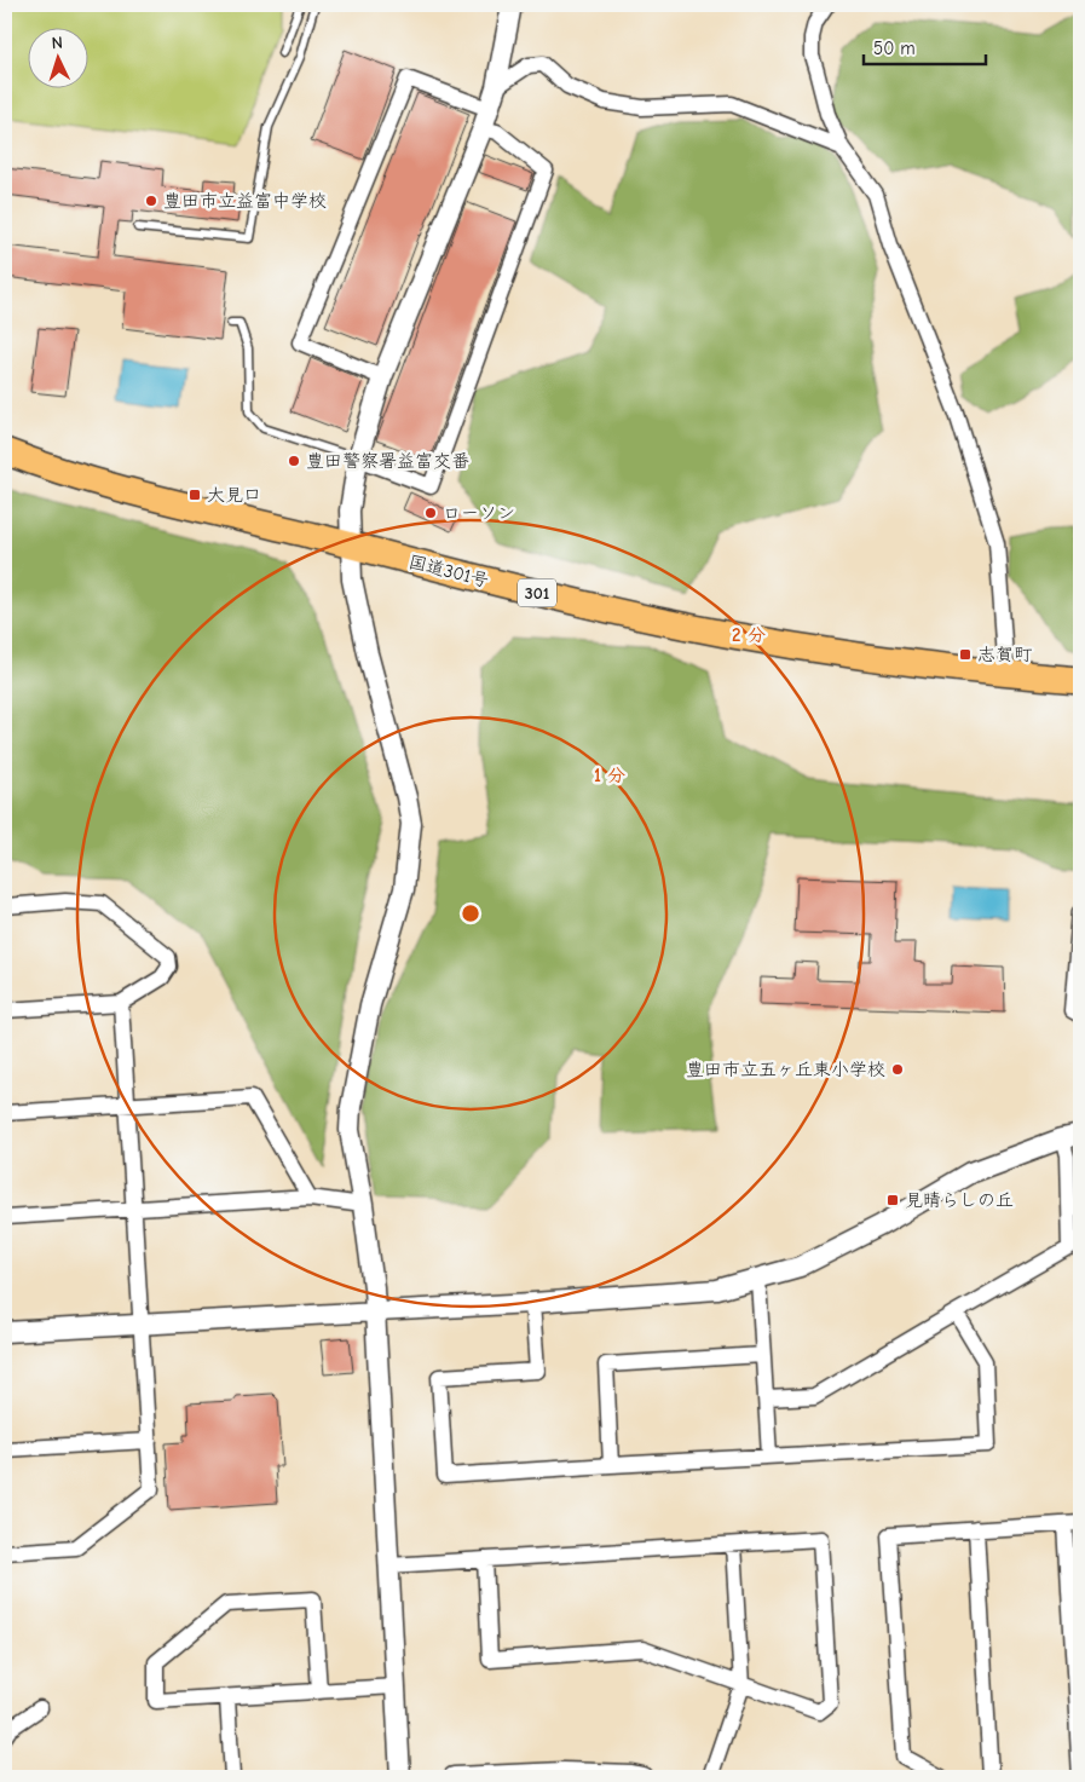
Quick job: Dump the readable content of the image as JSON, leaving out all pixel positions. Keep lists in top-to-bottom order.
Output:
{
  "streets": {
    "highway": ["国道301号", "301"]
  },
  "places": {
    "other": [
      "豊田市立益富中学校",
      "豊田警察署益富交番",
      "ローソン",
      "豊田市立五ヶ丘東小学校"
    ],
    "transit": ["大見口", "志賀町", "見晴らしの丘"]
  },
  "scale_bar": "50 m",
  "north": "top",
  "rings": ["2 分", "1 分"]
}
